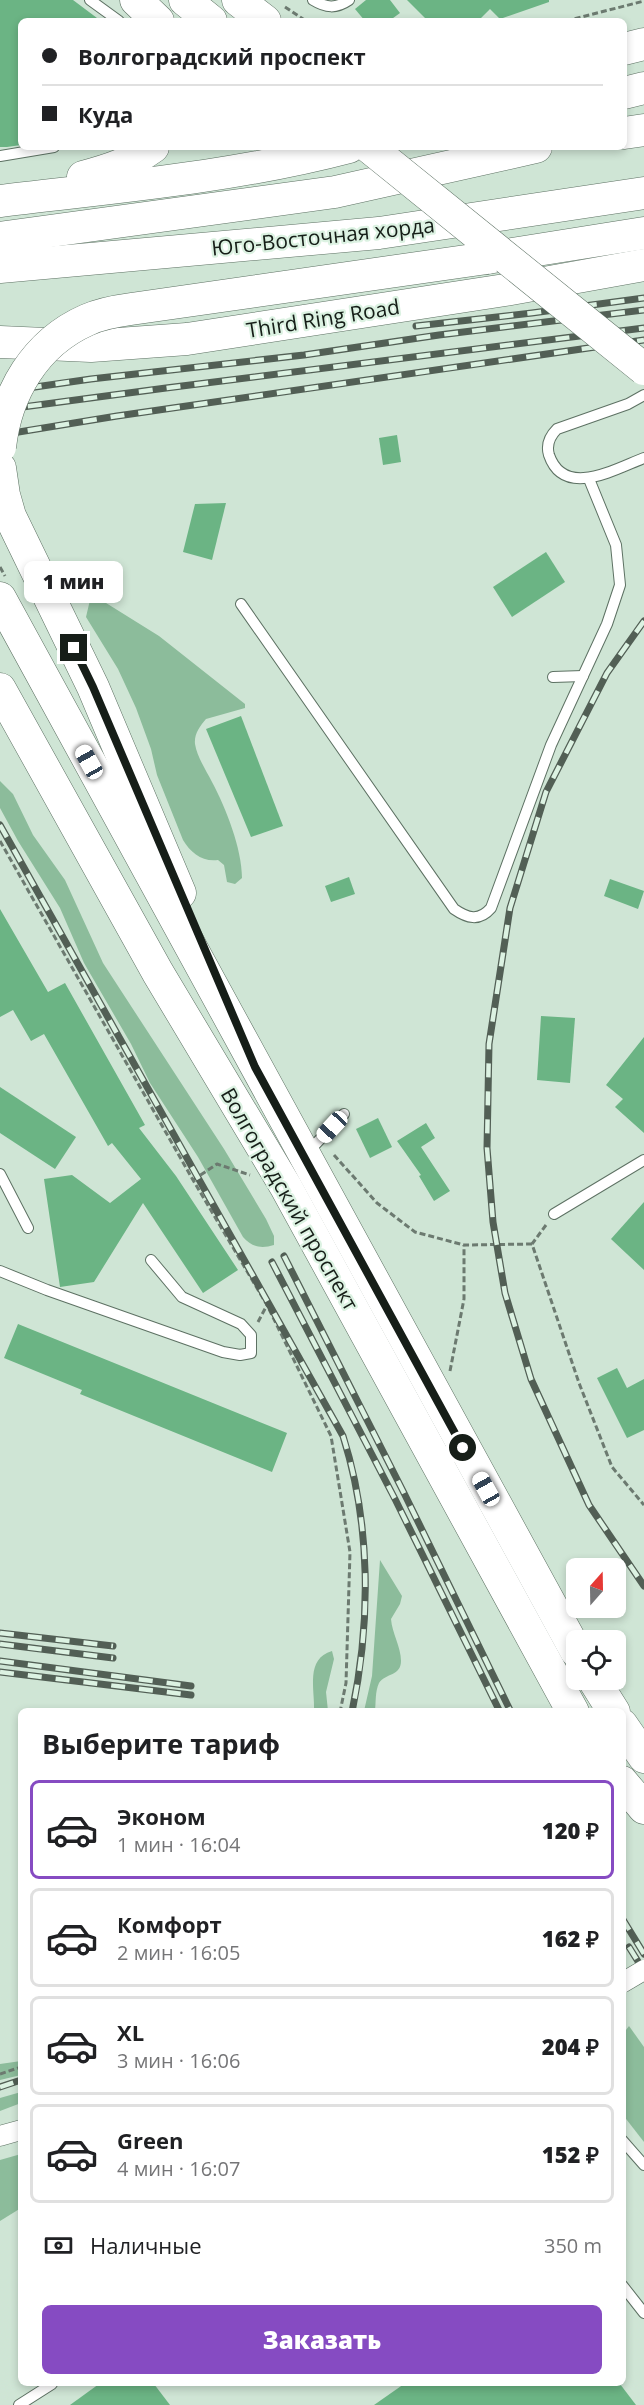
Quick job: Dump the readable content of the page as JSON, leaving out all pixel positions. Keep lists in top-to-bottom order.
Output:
{
  "streets": {
    "main road": ["Юго-Восточная хорда", "Third Ring Road", "Волгоградский проспект"]
  },
  "north": "top",
  "page": {
    "banner": ["Волгоградский проспект", "Куда"],
    "bubble": "1 мин",
    "heading": "Выберите тариф",
    "list": [
      {
        "name": "Эконом",
        "note": "1 мин · 16:04",
        "value": "120 ₽"
      },
      {
        "name": "Комфорт",
        "note": "2 мин · 16:05",
        "value": "162 ₽"
      },
      {
        "name": "XL",
        "note": "3 мин · 16:06",
        "value": "204 ₽"
      },
      {
        "name": "Green",
        "note": "4 мин · 16:07",
        "value": "152 ₽"
      }
    ],
    "pay": ["Наличные", "350 m"],
    "buttons": "Заказать"
  }
}
